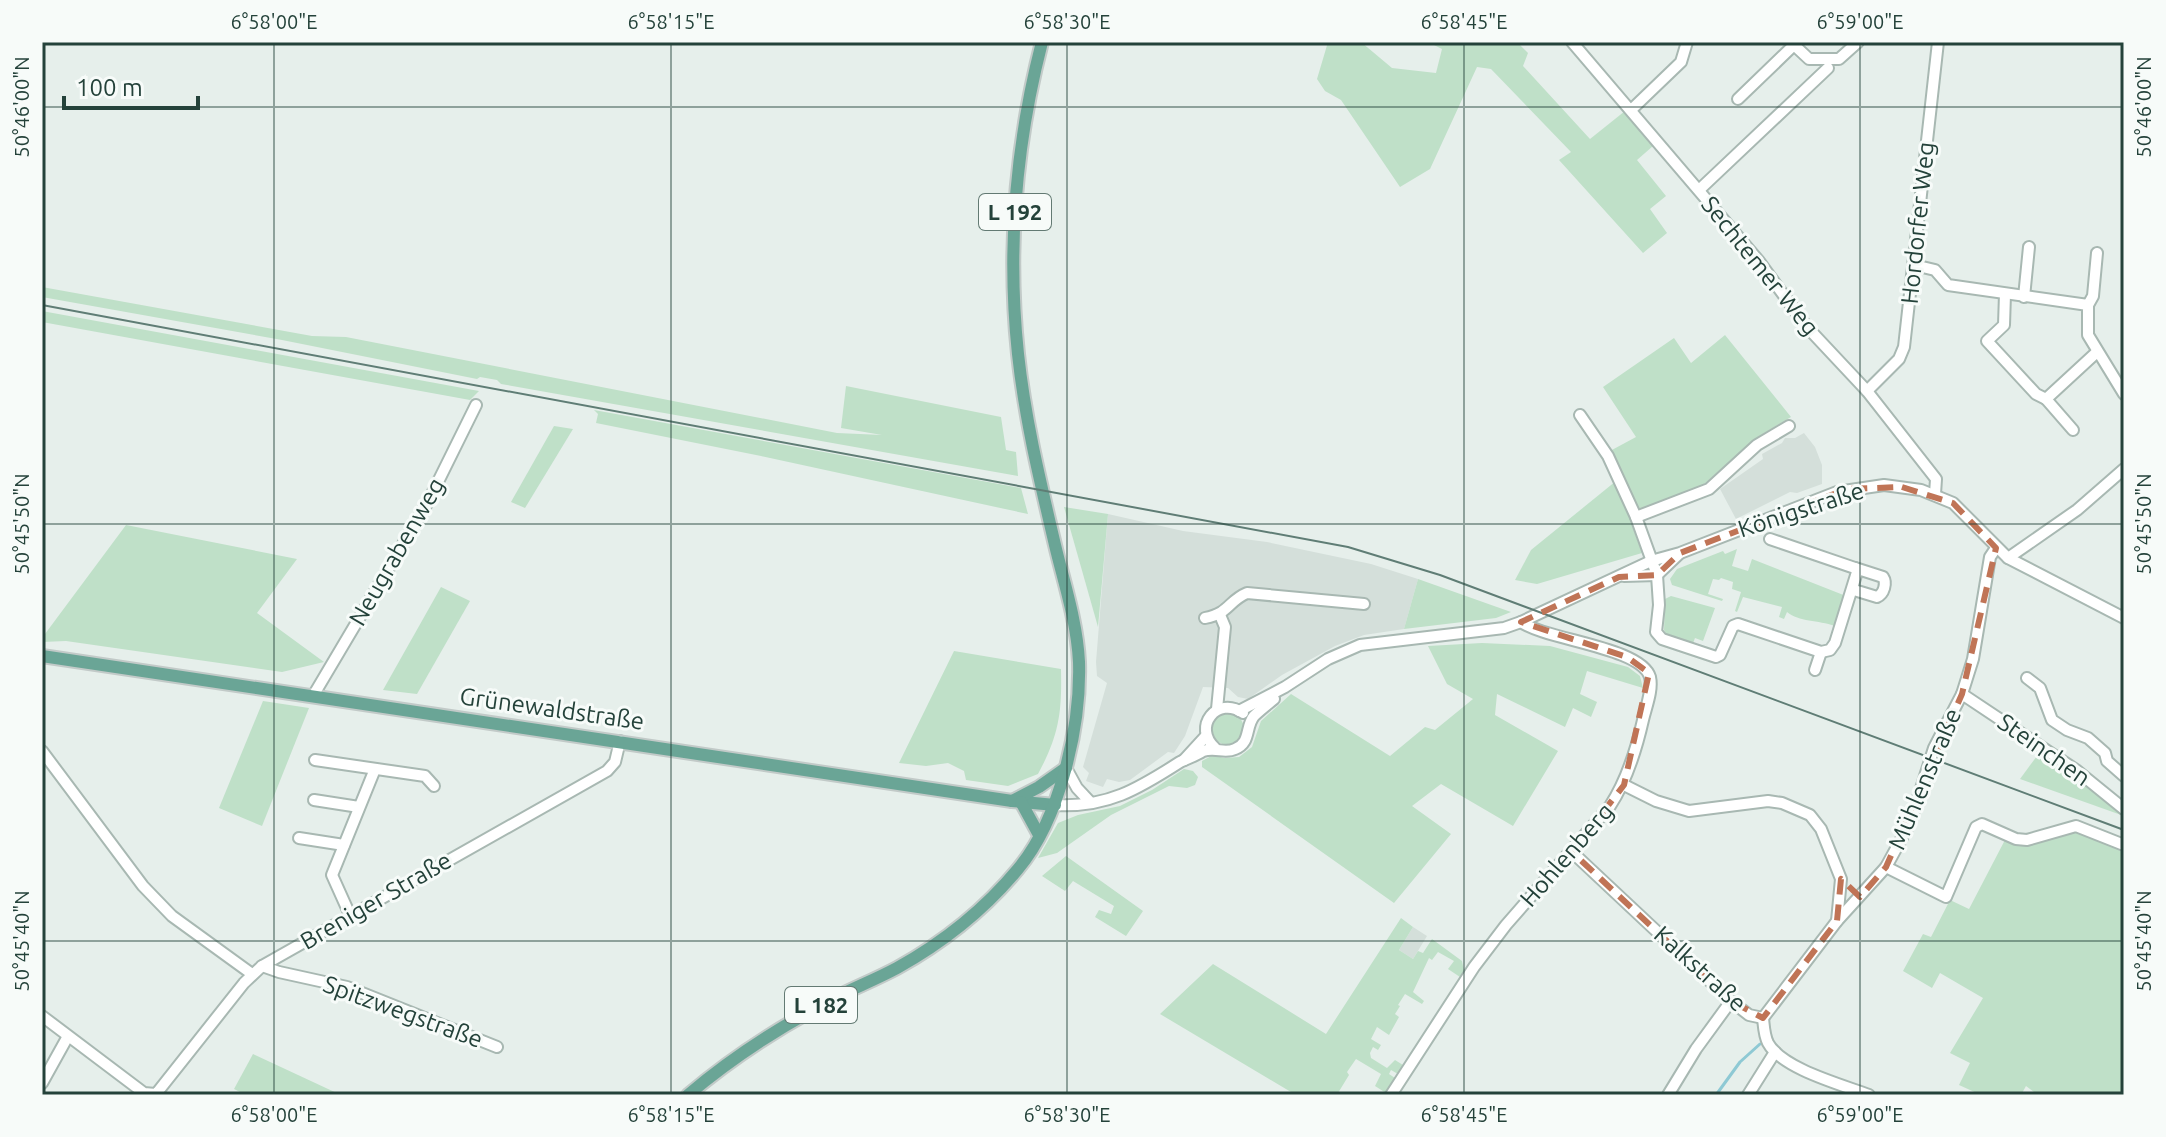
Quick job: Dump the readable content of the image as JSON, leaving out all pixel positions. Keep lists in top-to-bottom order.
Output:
{
  "streets": {
    "main road": ["L 192", "Grünewaldstraße", "L 182"],
    "street": [
      "Hordorfer Weg",
      "Sechtemer Weg",
      "Königstraße",
      "Neugrabenweg",
      "Steinchen",
      "Mühlenstraße",
      "Hohlenberg",
      "Breniger Straße",
      "Kalkstraße",
      "Spitzwegstraße"
    ]
  },
  "crossings": [
    ["L 192", "Königstraße"],
    ["L 192", "Grünewaldstraße"],
    ["L 192", "L 182"],
    ["Hordorfer Weg", "Sechtemer Weg"],
    ["Sechtemer Weg", "Königstraße"],
    ["Königstraße", "Grünewaldstraße"],
    ["Königstraße", "Mühlenstraße"],
    ["Königstraße", "Hohlenberg"],
    ["Königstraße", "L 182"],
    ["Neugrabenweg", "Grünewaldstraße"],
    ["Grünewaldstraße", "Breniger Straße"],
    ["Grünewaldstraße", "L 182"],
    ["Steinchen", "Mühlenstraße"],
    ["Mühlenstraße", "Kalkstraße"],
    ["Hohlenberg", "Kalkstraße"],
    ["Breniger Straße", "Spitzwegstraße"]
  ],
  "scale_bar": "100 m",
  "coordinates": [
    "6°58'00\"E",
    "6°58'15\"E",
    "6°58'30\"E",
    "6°58'45\"E",
    "6°59'00\"E",
    "50°46'00\"N",
    "50°45'50\"N",
    "50°45'40\"N"
  ]
}
